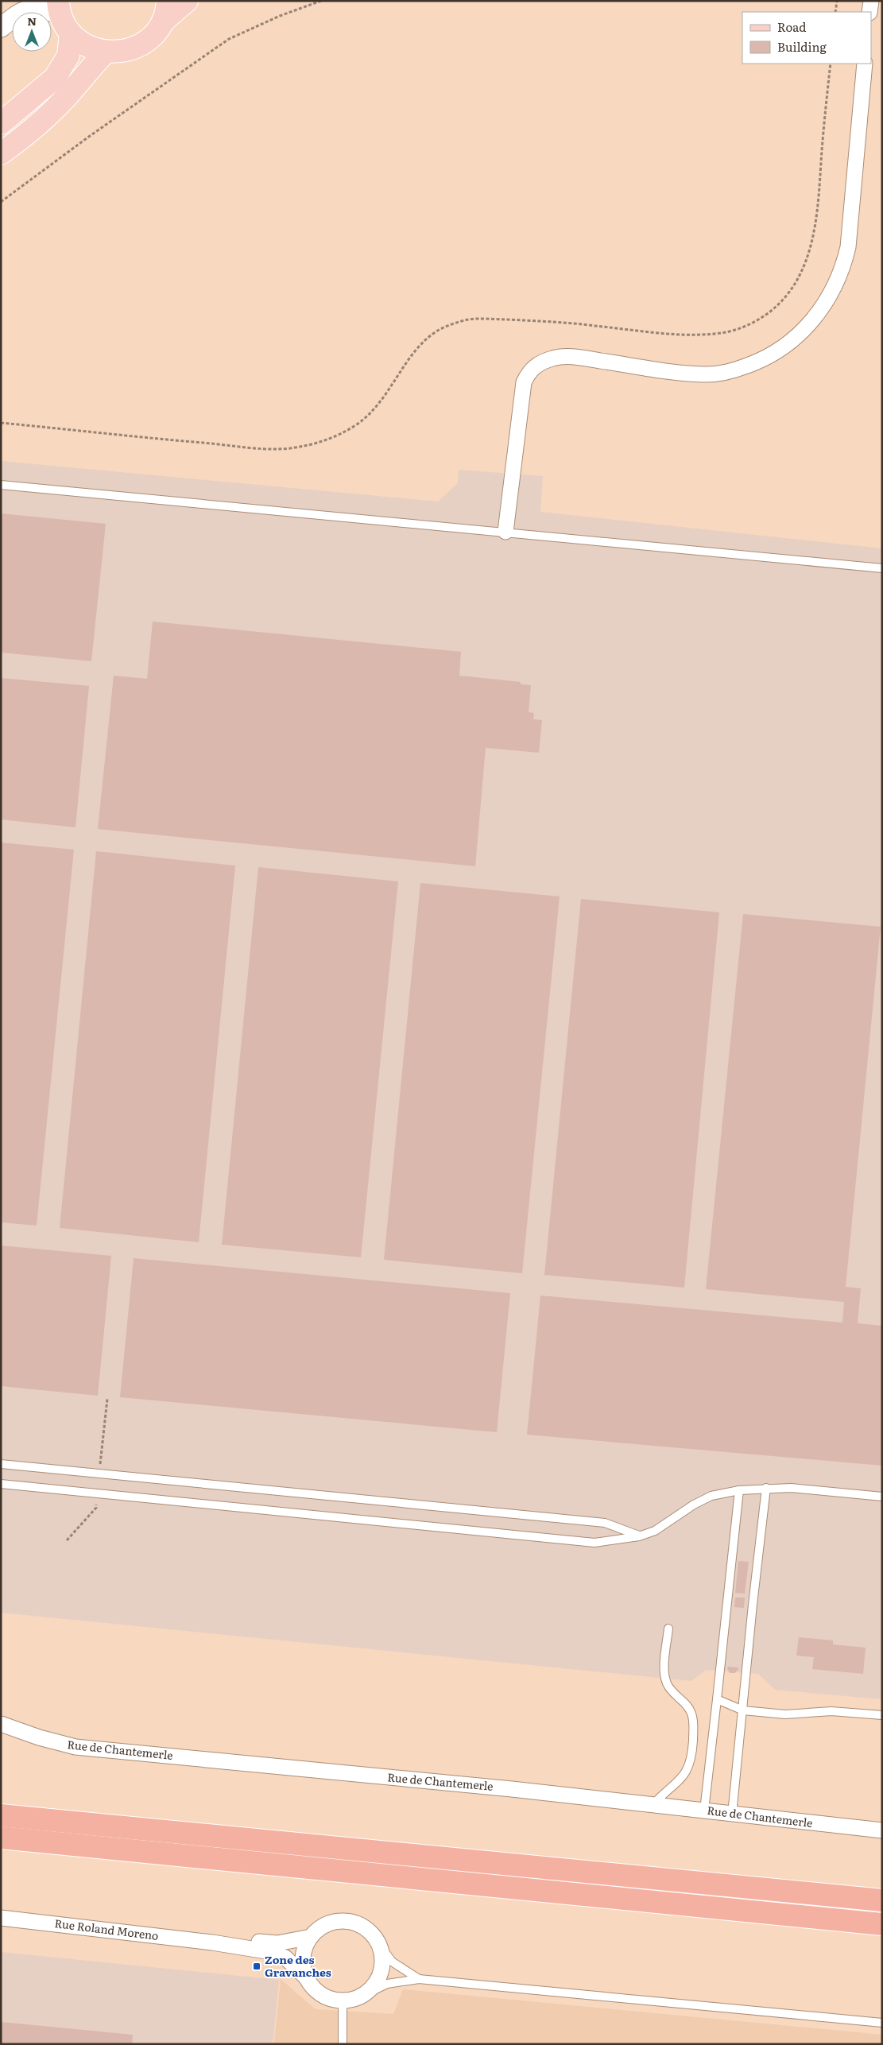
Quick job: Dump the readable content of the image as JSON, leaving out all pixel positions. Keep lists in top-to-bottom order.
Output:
{
  "streets": {
    "street": ["Rue de Chantemerle", "Rue Roland Moreno"]
  },
  "places": {
    "transit": ["Zone des Gravanches"]
  },
  "legend": ["Road", "Building"],
  "north": "top"
}
